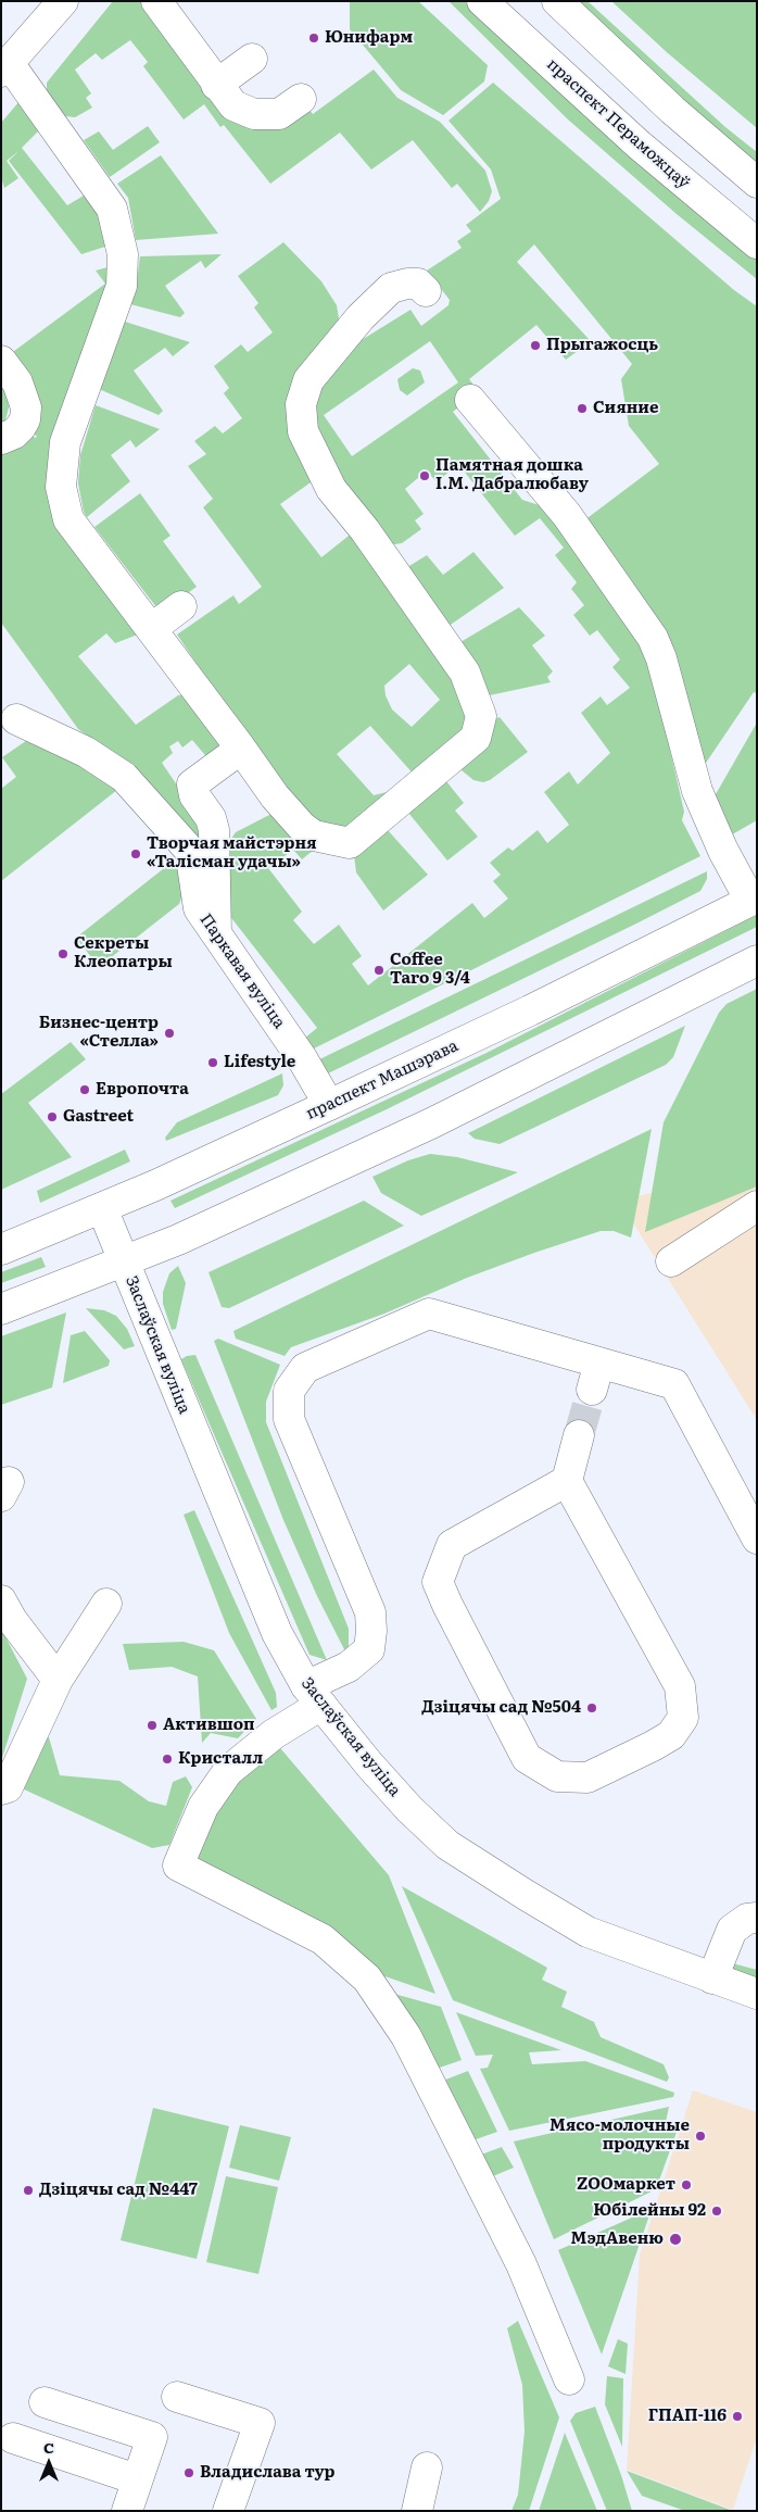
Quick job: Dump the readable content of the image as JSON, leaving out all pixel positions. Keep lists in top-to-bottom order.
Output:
{
  "streets": {
    "main road": [
      "праспект Пераможцаў",
      "Паркавая вуліца",
      "праспект Машэрава",
      "Заслаўская вуліца"
    ]
  },
  "crossings": [
    ["Паркавая вуліца", "праспект Машэрава"],
    ["праспект Машэрава", "Заслаўская вуліца"]
  ],
  "places": [
    "Юнифарм",
    "Прыгажосць",
    "Сияние",
    "Памятная дошка І.М. Дабралюбаву",
    "Творчая майстэрня «Талісман удачы»",
    "Секреты Клеопатры",
    "Coffee Taro 9 3/4",
    "Бизнес-центр «Стелла»",
    "Lifestyle",
    "Европочта",
    "Gastreet",
    "Дзіцячы сад №504",
    "Актившоп",
    "Кристалл",
    "Мясо-молочные продукты",
    "ZOOмаркет",
    "Дзіцячы сад №447",
    "Юбілейны 92",
    "МэдАвеню",
    "ГПАП-116",
    "Владислава тур"
  ],
  "north": "top"
}
